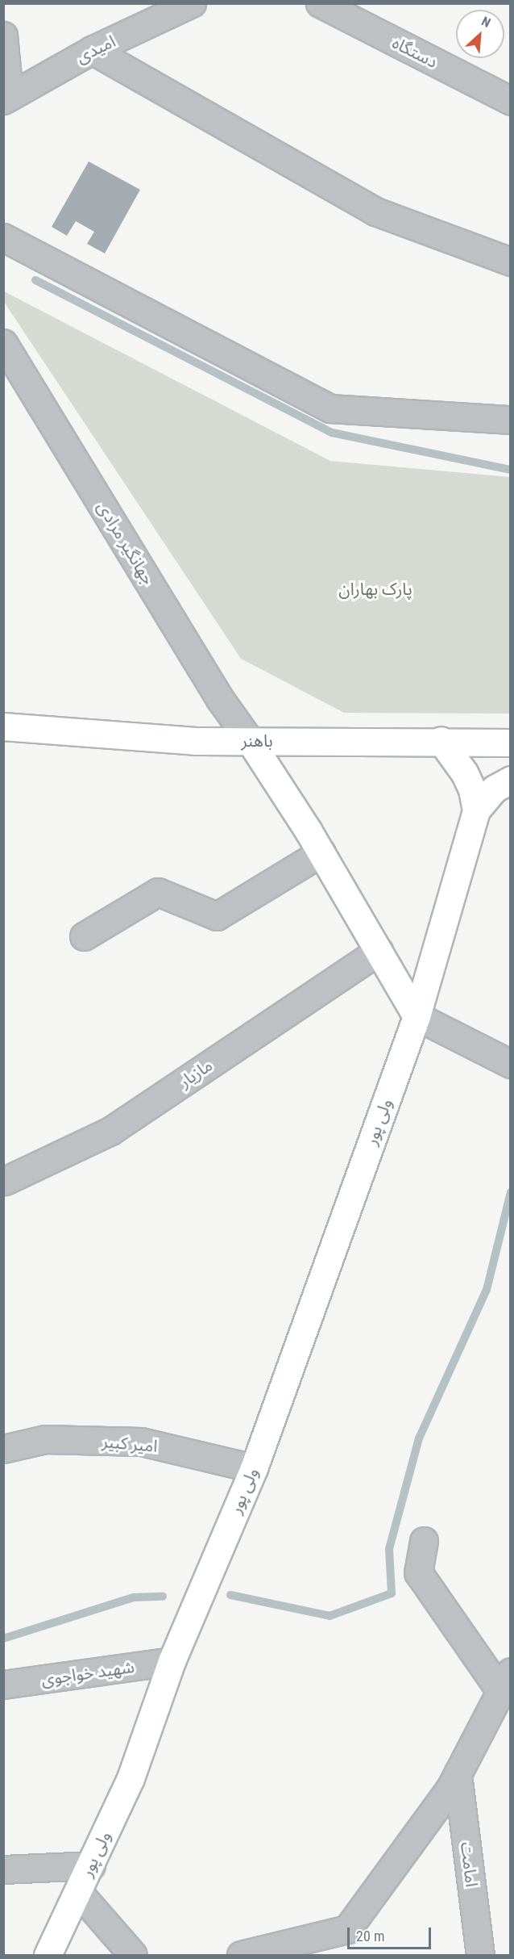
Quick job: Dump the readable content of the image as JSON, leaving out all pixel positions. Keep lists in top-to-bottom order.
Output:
{
  "streets": {
    "main road": ["باهنر", "ولی پور"],
    "street": [
      "امیدی",
      "دستگاه",
      "جهانگیر مرادی",
      "مازیار",
      "امیر کبیر",
      "شهید خواجوی",
      "امامت"
    ]
  },
  "crossings": [
    ["جهانگیر مرادی", "باهنر"],
    ["باهنر", "ولی پور"],
    ["ولی پور", "امیر کبیر"],
    ["ولی پور", "شهید خواجوی"]
  ],
  "parks": ["پارک بهاران"],
  "scale_bar": "20 m",
  "north": "top right"
}
